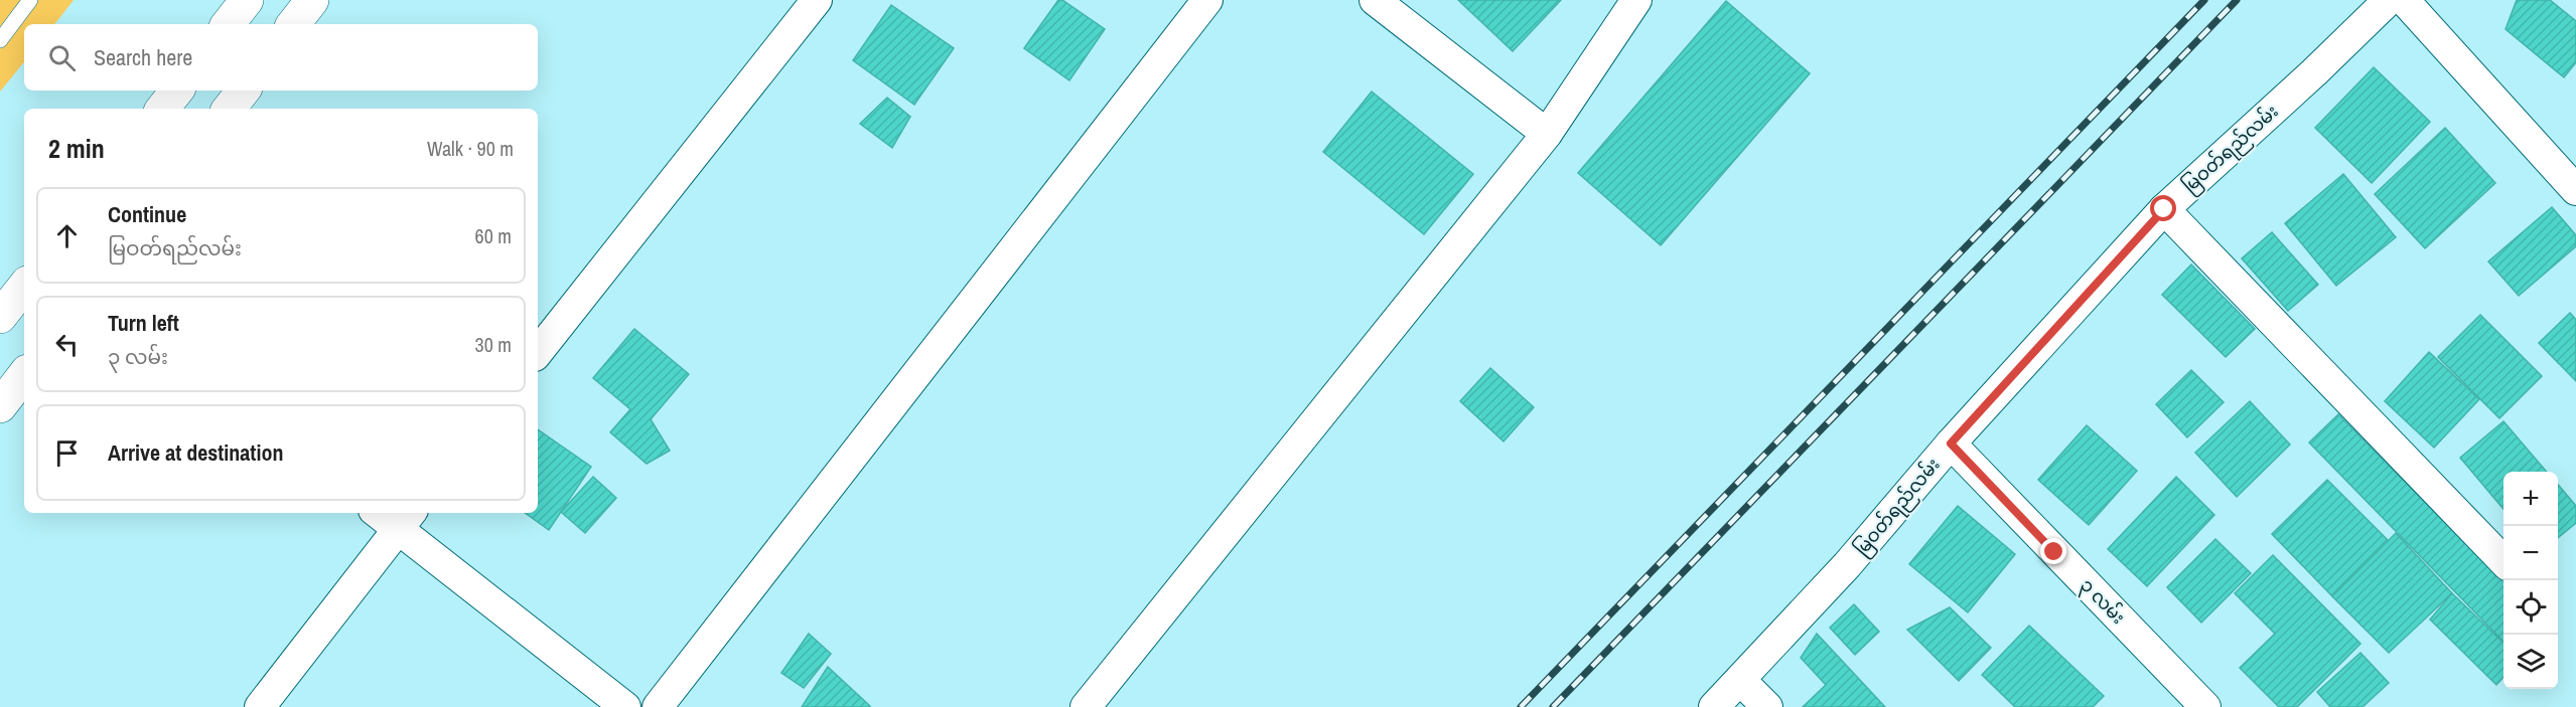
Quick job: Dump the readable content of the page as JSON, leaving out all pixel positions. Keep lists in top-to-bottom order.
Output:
{
  "streets": {
    "street": ["မြဝတ်ရည်လမ်း", "၃ လမ်း"]
  },
  "crossings": [
    ["မြဝတ်ရည်လမ်း", "၃ လမ်း"]
  ],
  "page": {
    "search": "Search here",
    "heading": ["2 min", "Walk · 90 m"],
    "list": [
      ["Continue", "မြဝတ်ရည်လမ်း", "60 m"],
      ["Turn left", "၃ လမ်း", "30 m"],
      "Arrive at destination"
    ],
    "map_buttons": ["+", "−"]
  }
}
